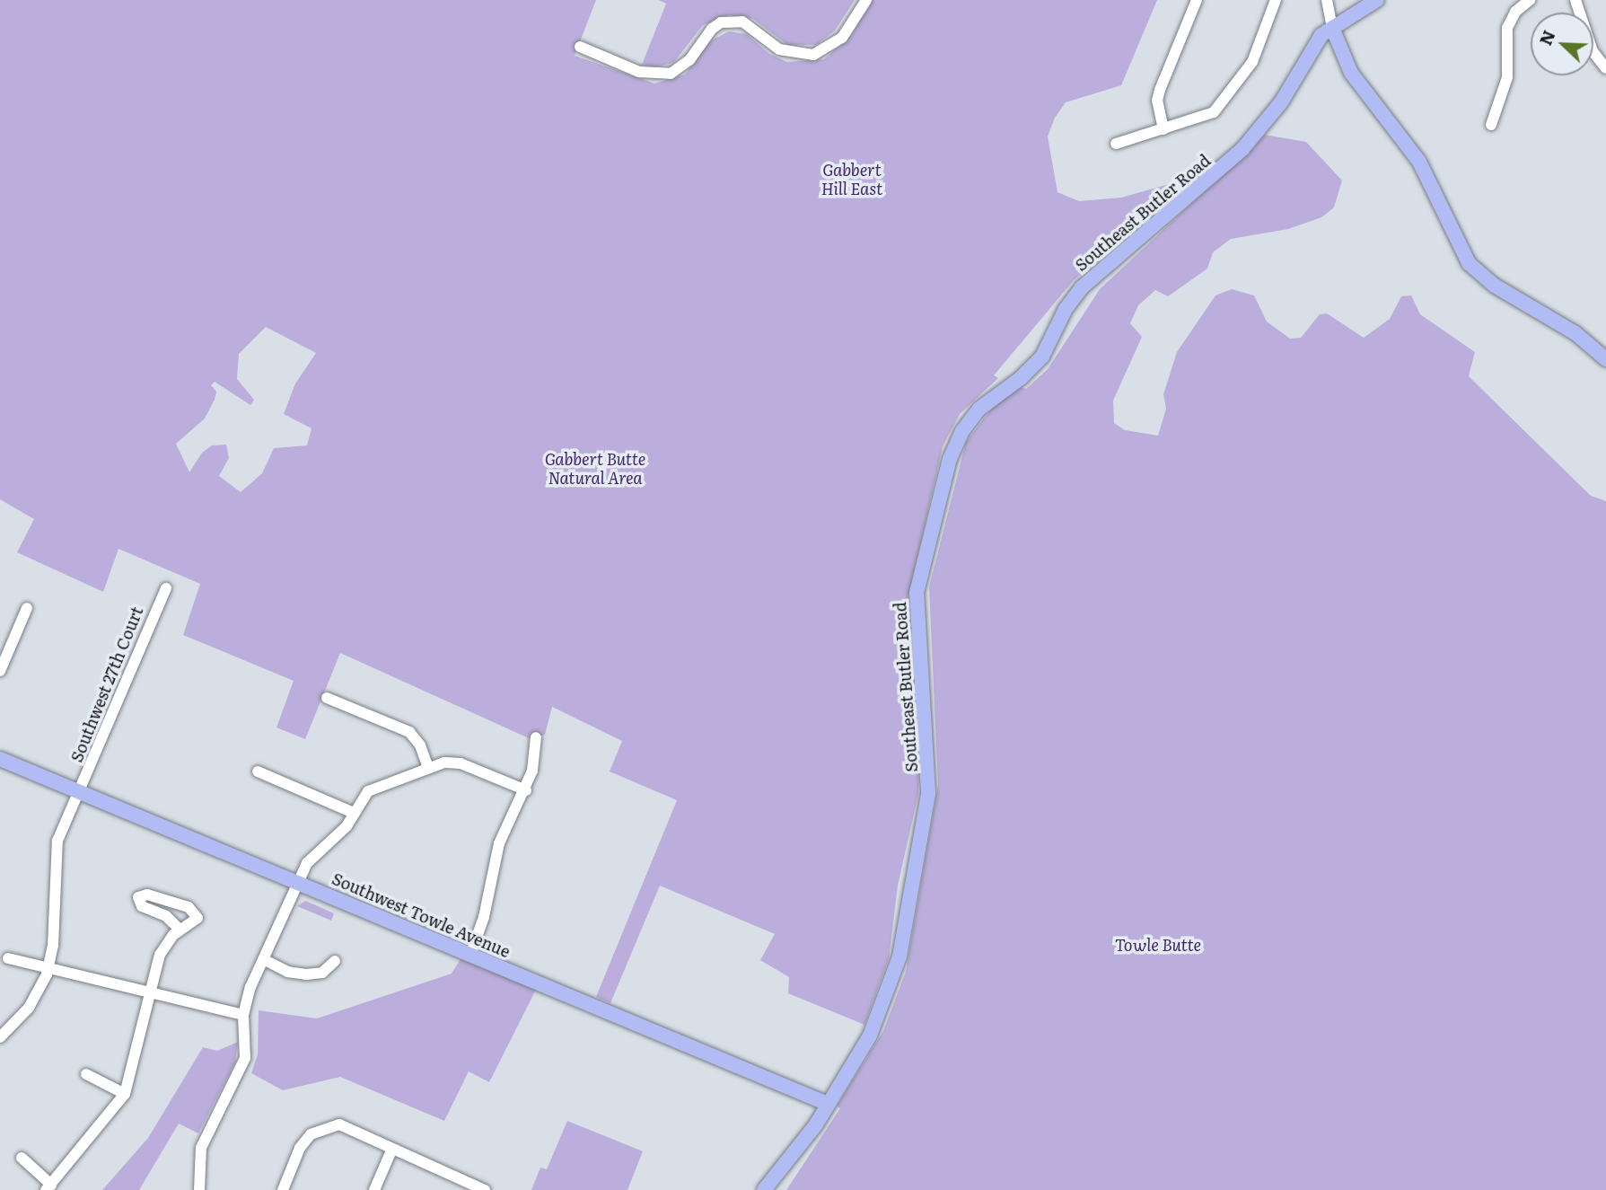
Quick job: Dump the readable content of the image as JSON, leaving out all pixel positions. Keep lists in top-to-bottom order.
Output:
{
  "streets": {
    "main road": ["Southeast Butler Road", "Southwest Towle Avenue"],
    "street": ["Southwest 27th Court"]
  },
  "crossings": [
    ["Southeast Butler Road", "Southwest Towle Avenue"],
    ["Southwest 27th Court", "Southwest Towle Avenue"]
  ],
  "parks": ["Gabbert Hill East", "Gabbert Butte Natural Area", "Towle Butte"],
  "north": "top left"
}
